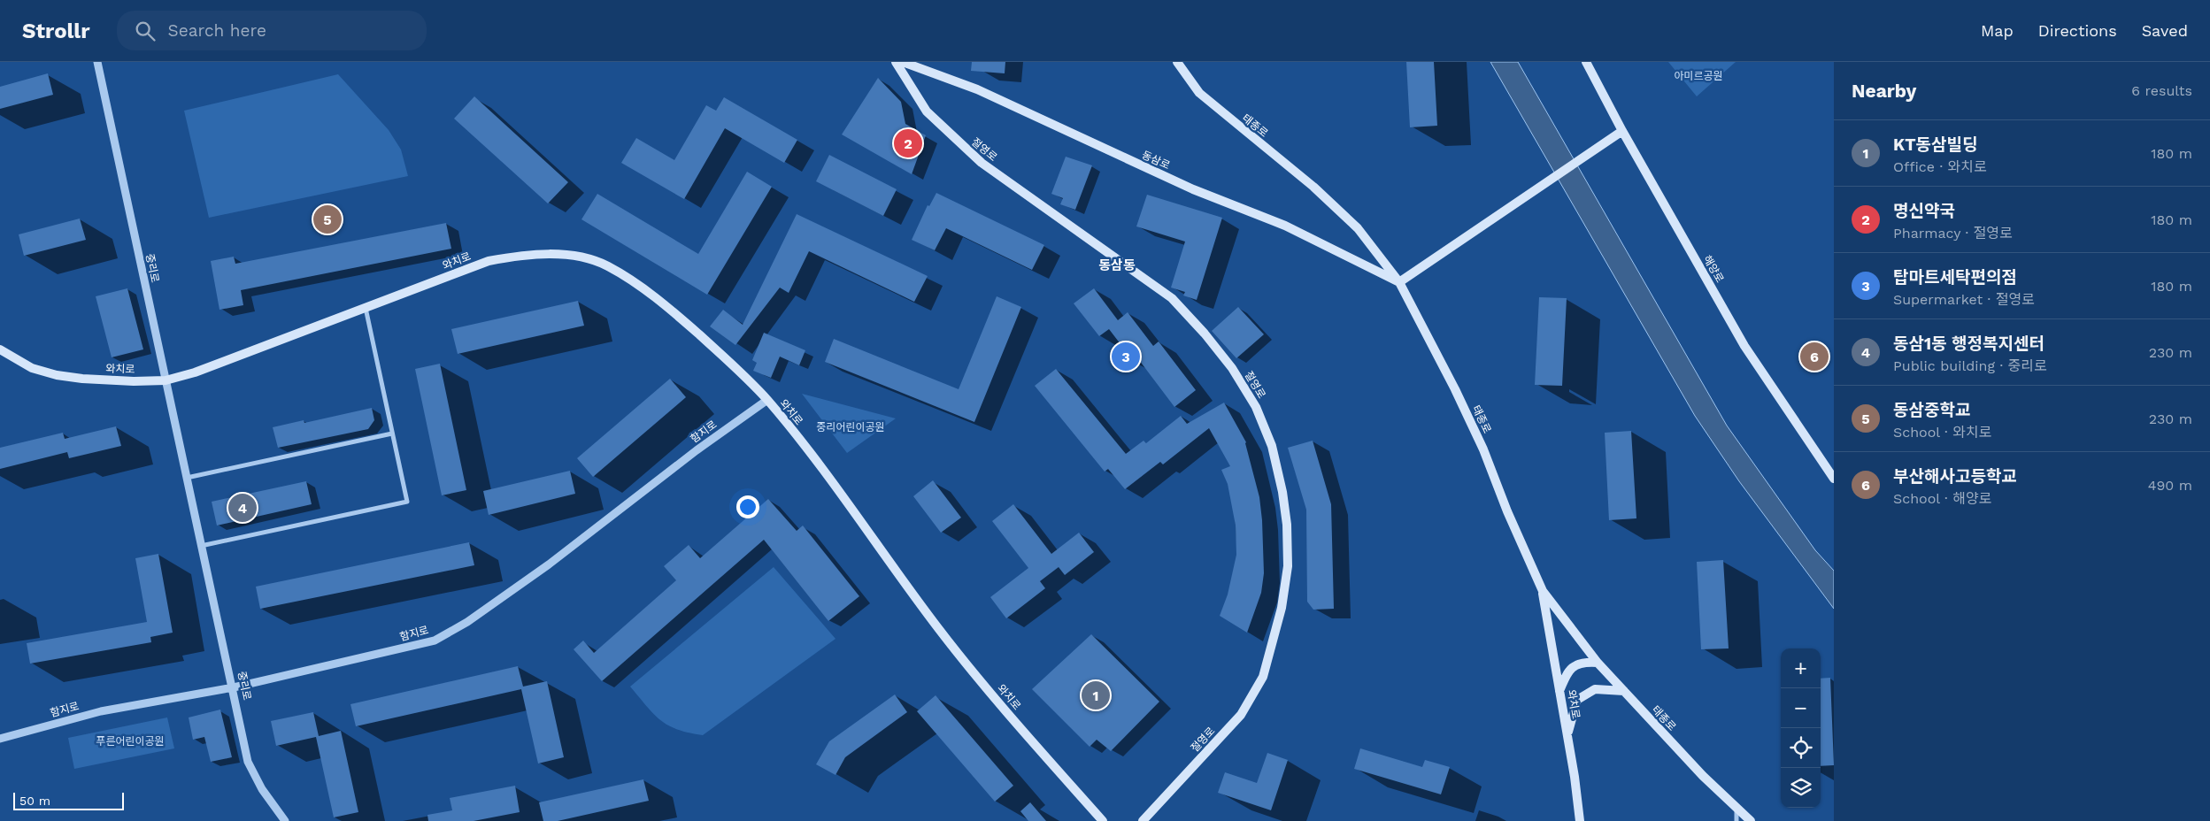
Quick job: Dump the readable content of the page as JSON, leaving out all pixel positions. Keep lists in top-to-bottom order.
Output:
{
  "streets": {
    "main road": [
      "태종로",
      "절영로",
      "동삼로",
      "와치로",
      "해양로"
    ],
    "street": ["중리로", "함지로"]
  },
  "crossings": [
    ["태종로", "동삼로"],
    ["태종로", "와치로"],
    ["와치로", "중리로"],
    ["와치로", "함지로"],
    ["중리로", "함지로"]
  ],
  "districts": ["동삼동"],
  "parks": ["아미르공원", "중리어린이공원", "푸른어린이공원"],
  "scale_bar": "50 m",
  "page": {
    "header": "Strollr",
    "search": "Search here",
    "nav": ["Map", "Directions", "Saved"],
    "heading": ["Nearby", "6 results"],
    "list": [
      {
        "mark": "1",
        "name": "KT동삼빌딩",
        "note": "Office · 와치로",
        "value": "180 m"
      },
      {
        "mark": "2",
        "name": "명신약국",
        "note": "Pharmacy · 절영로",
        "value": "180 m"
      },
      {
        "mark": "3",
        "name": "탑마트세탁편의점",
        "note": "Supermarket · 절영로",
        "value": "180 m"
      },
      {
        "mark": "4",
        "name": "동삼1동 행정복지센터",
        "note": "Public building · 중리로",
        "value": "230 m"
      },
      {
        "mark": "5",
        "name": "동삼중학교",
        "note": "School · 와치로",
        "value": "230 m"
      },
      {
        "mark": "6",
        "name": "부산해사고등학교",
        "note": "School · 해양로",
        "value": "490 m"
      }
    ],
    "pins": [
      "2",
      "5",
      "3",
      "6",
      "4",
      "1"
    ],
    "map_buttons": ["+", "−"],
    "scale": "50 m"
  }
}
